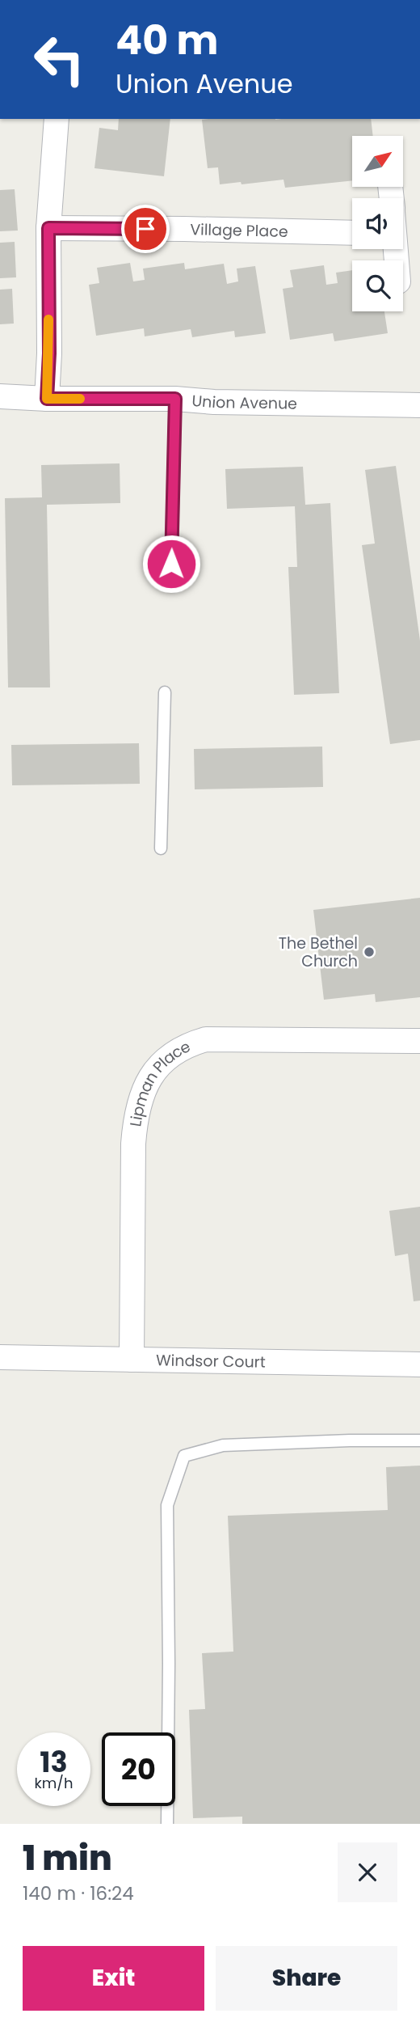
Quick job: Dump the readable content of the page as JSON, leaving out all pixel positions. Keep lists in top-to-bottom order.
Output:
{
  "streets": {
    "street": [
      "Village Place",
      "Union Avenue",
      "Lipman Place",
      "Windsor Court"
    ]
  },
  "crossings": [
    ["Lipman Place", "Windsor Court"]
  ],
  "places": ["The Bethel Church"],
  "north": "top right",
  "page": {
    "turn": ["40 m", "Union Avenue"],
    "speed": "13 km/h",
    "limit": "20",
    "heading": ["1 min", "140 m · 16:24"],
    "buttons": ["Exit", "Share"]
  }
}
